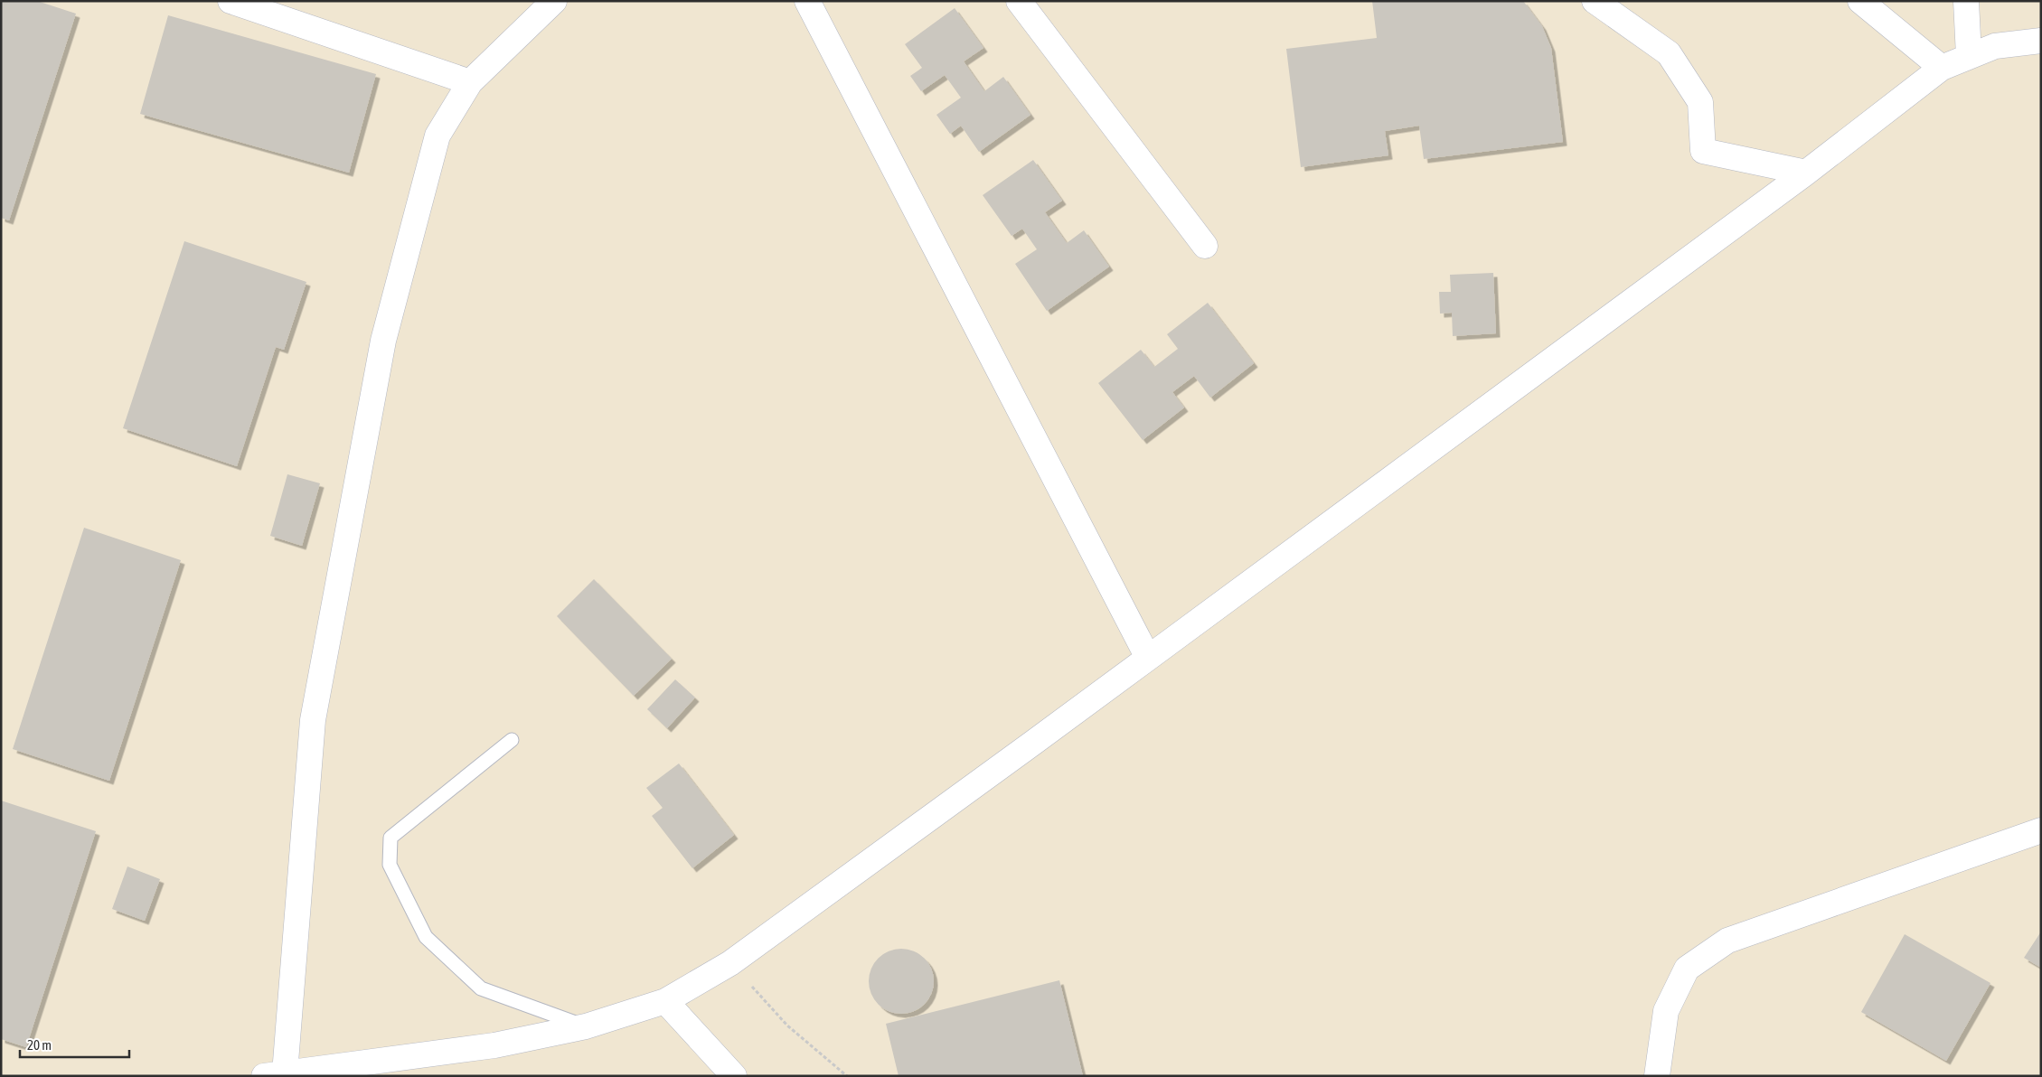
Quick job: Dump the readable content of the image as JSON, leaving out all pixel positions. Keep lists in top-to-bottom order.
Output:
{
  "scale_bar": "20 m"
}
